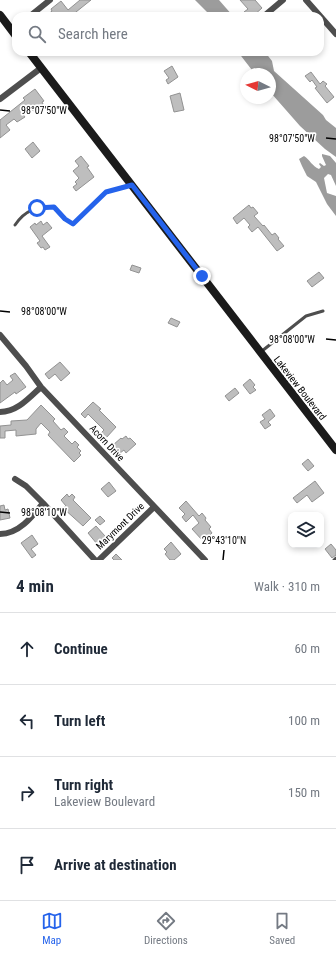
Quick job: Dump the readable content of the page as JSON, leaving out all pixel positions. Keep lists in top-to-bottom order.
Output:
{
  "streets": {
    "street": ["Lakeview Boulevard", "Acorn Drive", "Marymont Drive"]
  },
  "crossings": [
    ["Acorn Drive", "Marymont Drive"]
  ],
  "north": "left",
  "page": {
    "search": "Search here",
    "heading": ["4 min", "Walk · 310 m"],
    "list": [
      ["Continue", "60 m"],
      ["Turn left", "100 m"],
      ["Turn right", "Lakeview Boulevard", "150 m"],
      "Arrive at destination"
    ],
    "nav": ["Map", "Directions", "Saved"]
  },
  "coordinates": [
    "98°07'50\"W",
    "98°08'00\"W",
    "98°08'10\"W",
    "29°43'10\"N"
  ]
}
